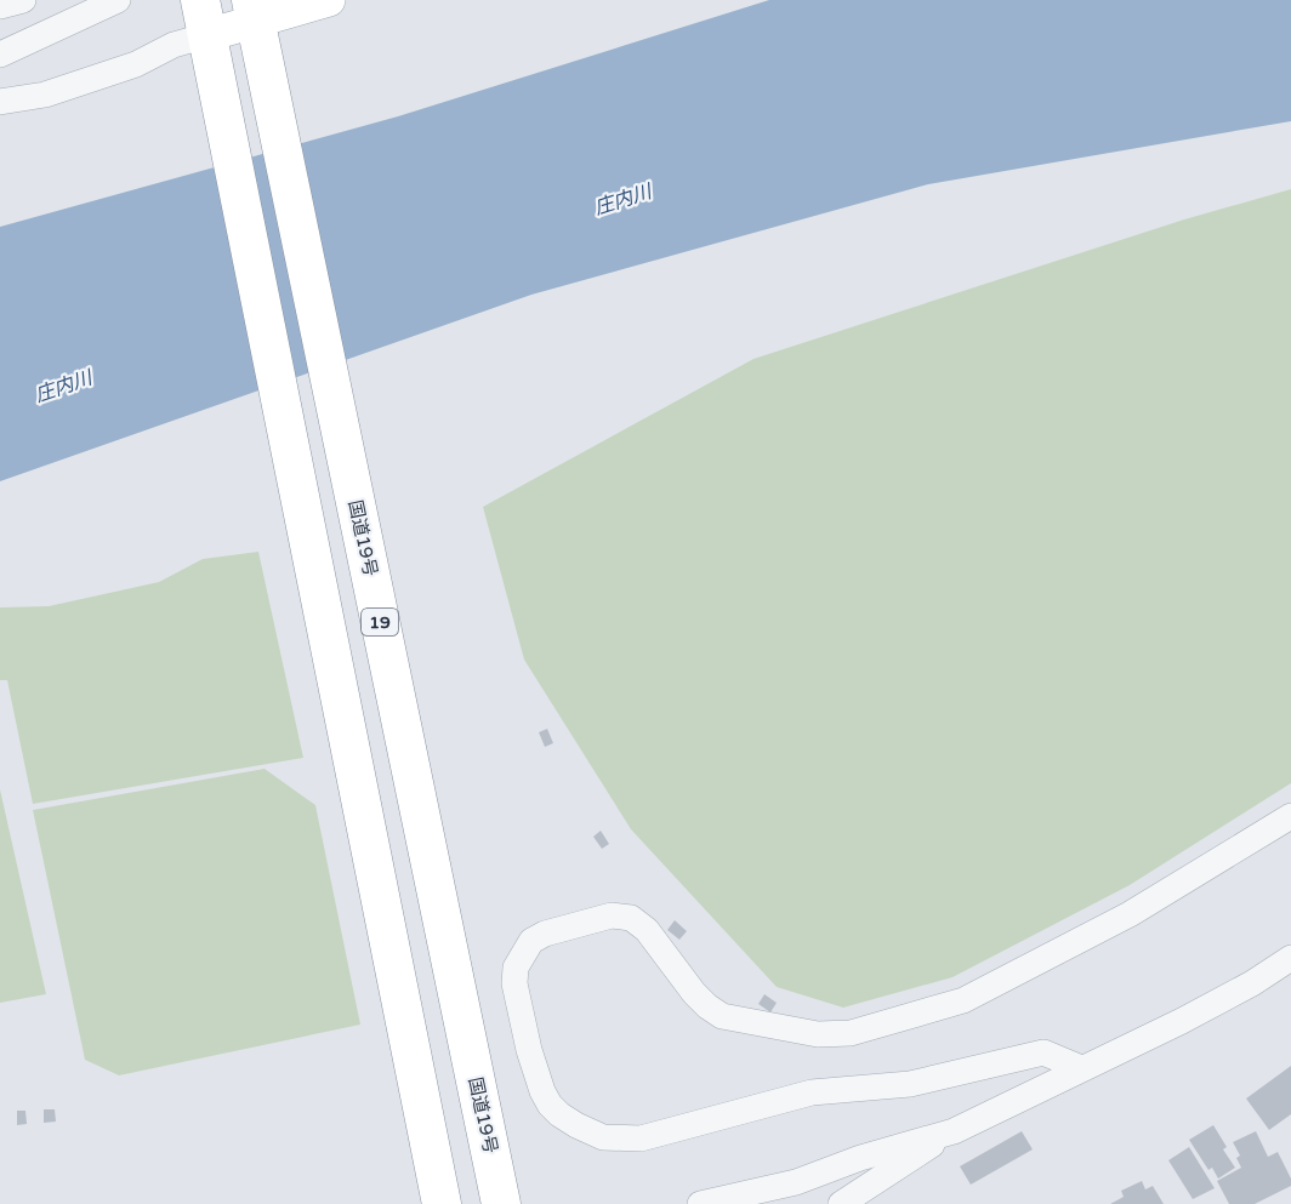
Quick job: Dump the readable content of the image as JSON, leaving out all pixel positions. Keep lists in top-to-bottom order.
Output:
{
  "streets": {
    "highway": ["国道19号", "19"]
  },
  "water": ["庄内川"]
}
